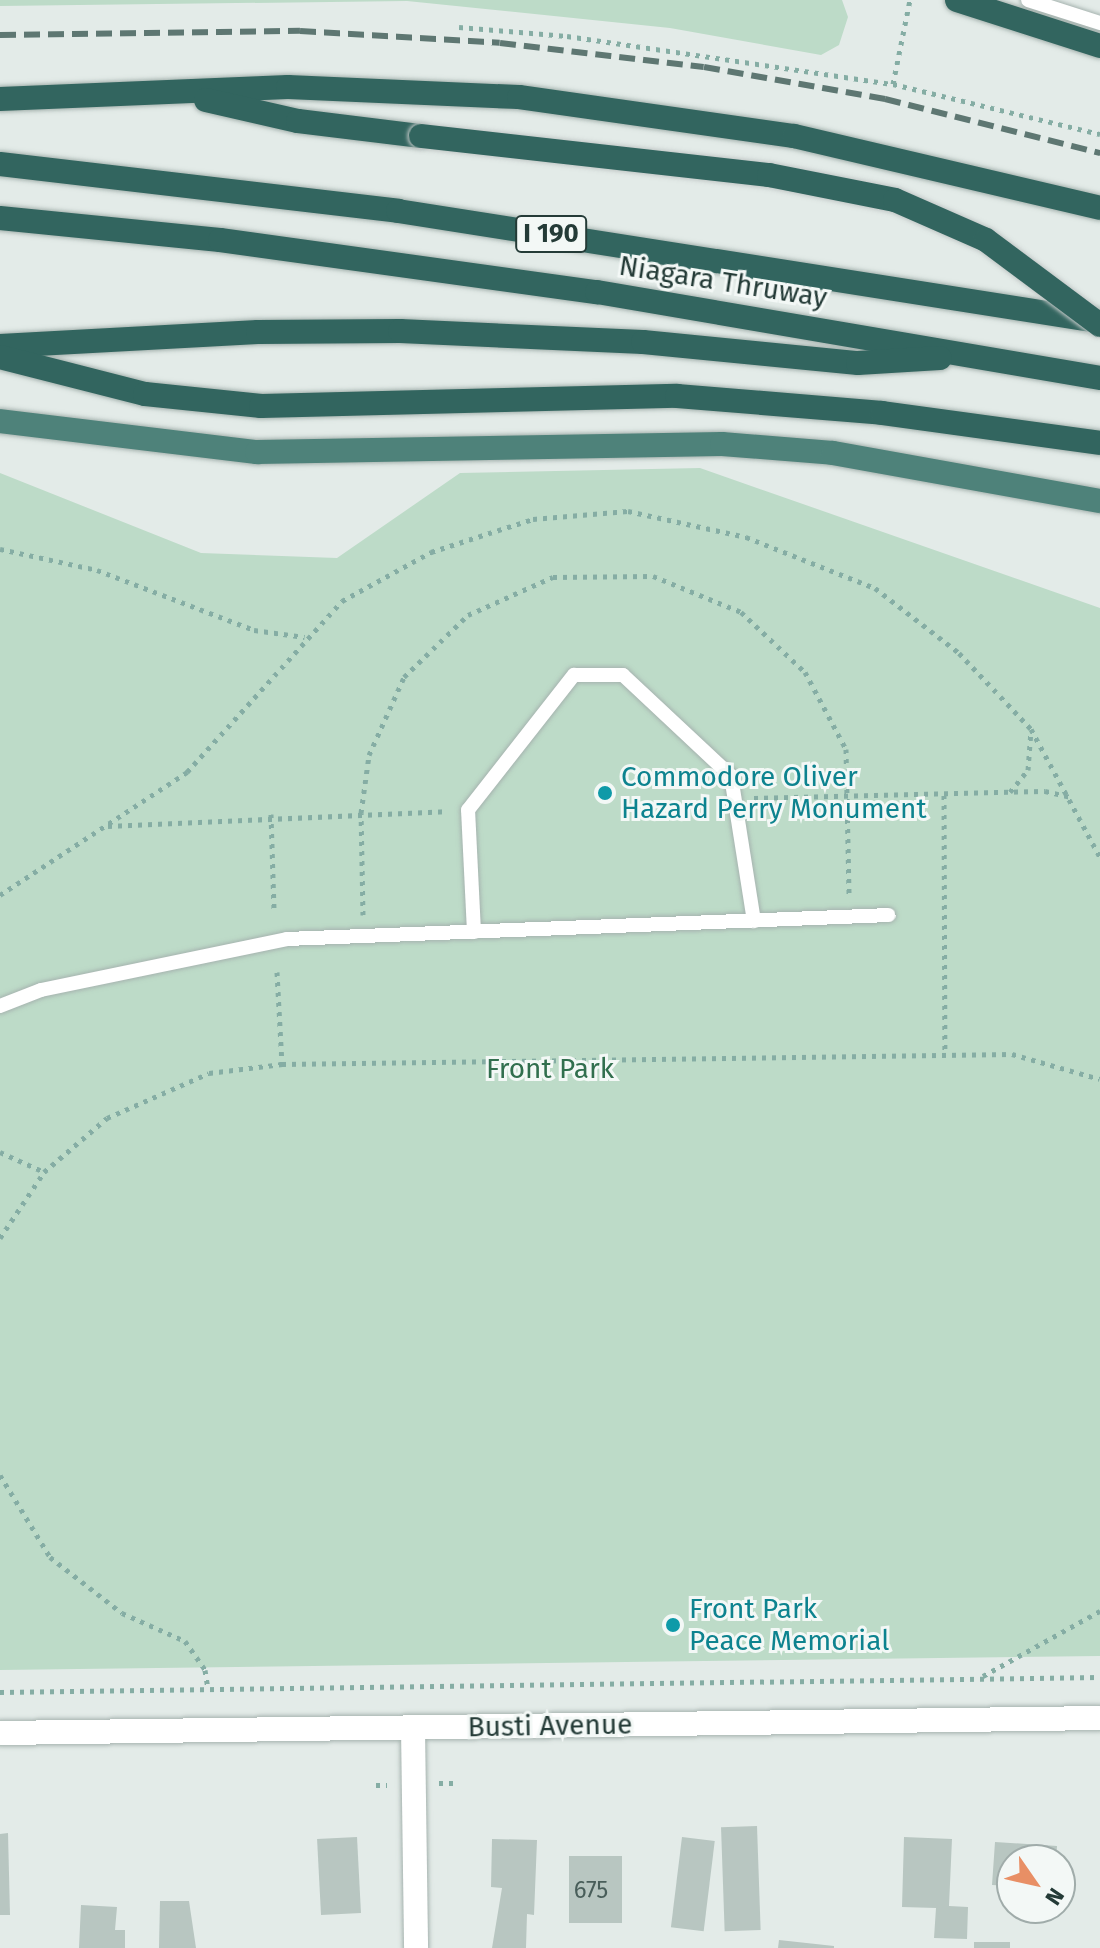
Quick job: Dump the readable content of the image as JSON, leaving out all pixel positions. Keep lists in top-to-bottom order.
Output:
{
  "streets": {
    "highway": ["I 190", "Niagara Thruway"],
    "street": ["Busti Avenue"]
  },
  "parks": ["Front Park"],
  "places": ["Commodore Oliver Hazard Perry Monument", "Front Park Peace Memorial"],
  "house_numbers": ["675"],
  "north": "bottom right"
}
